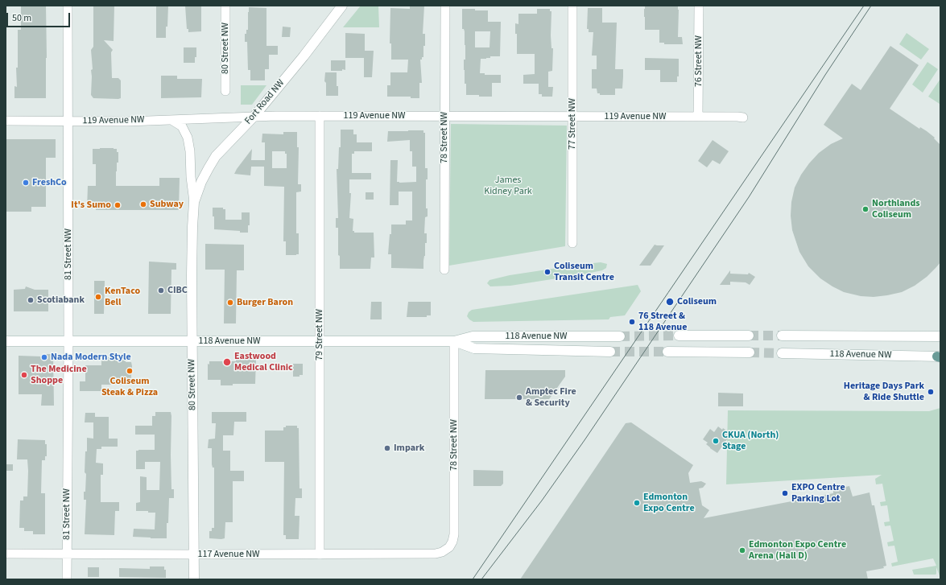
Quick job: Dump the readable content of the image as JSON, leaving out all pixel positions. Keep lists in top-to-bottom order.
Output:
{
  "streets": {
    "main road": ["80 Street NW", "Fort Road NW", "118 Avenue NW"],
    "street": [
      "76 Street NW",
      "119 Avenue NW",
      "77 Street NW",
      "78 Street NW",
      "81 Street NW",
      "79 Street NW",
      "117 Avenue NW"
    ]
  },
  "crossings": [
    ["80 Street NW", "Fort Road NW"],
    ["80 Street NW", "119 Avenue NW"],
    ["80 Street NW", "118 Avenue NW"],
    ["80 Street NW", "117 Avenue NW"],
    ["76 Street NW", "119 Avenue NW"],
    ["Fort Road NW", "119 Avenue NW"],
    ["119 Avenue NW", "77 Street NW"],
    ["119 Avenue NW", "78 Street NW"],
    ["119 Avenue NW", "81 Street NW"],
    ["119 Avenue NW", "79 Street NW"],
    ["78 Street NW", "118 Avenue NW"],
    ["78 Street NW", "117 Avenue NW"],
    ["81 Street NW", "118 Avenue NW"],
    ["81 Street NW", "117 Avenue NW"],
    ["79 Street NW", "118 Avenue NW"],
    ["79 Street NW", "117 Avenue NW"]
  ],
  "parks": ["James Kidney Park"],
  "places": [
    "FreshCo",
    "Subway",
    "It's Sumo",
    "Northlands Coliseum",
    "Coliseum Transit Centre",
    "CIBC",
    "KenTaco Bell",
    "Scotiabank",
    "Coliseum",
    "Burger Baron",
    "76 Street & 118 Avenue",
    "Nada Modern Style",
    "Eastwood Medical Clinic",
    "Coliseum Steak & Pizza",
    "The Medicine Shoppe",
    "Heritage Days Park & Ride Shuttle",
    "Amptec Fire & Security",
    "CKUA (North) Stage",
    "Impark",
    "EXPO Centre Parking Lot",
    "Edmonton Expo Centre",
    "Edmonton Expo Centre Arena (Hall D)"
  ],
  "scale_bar": "50 m"
}
